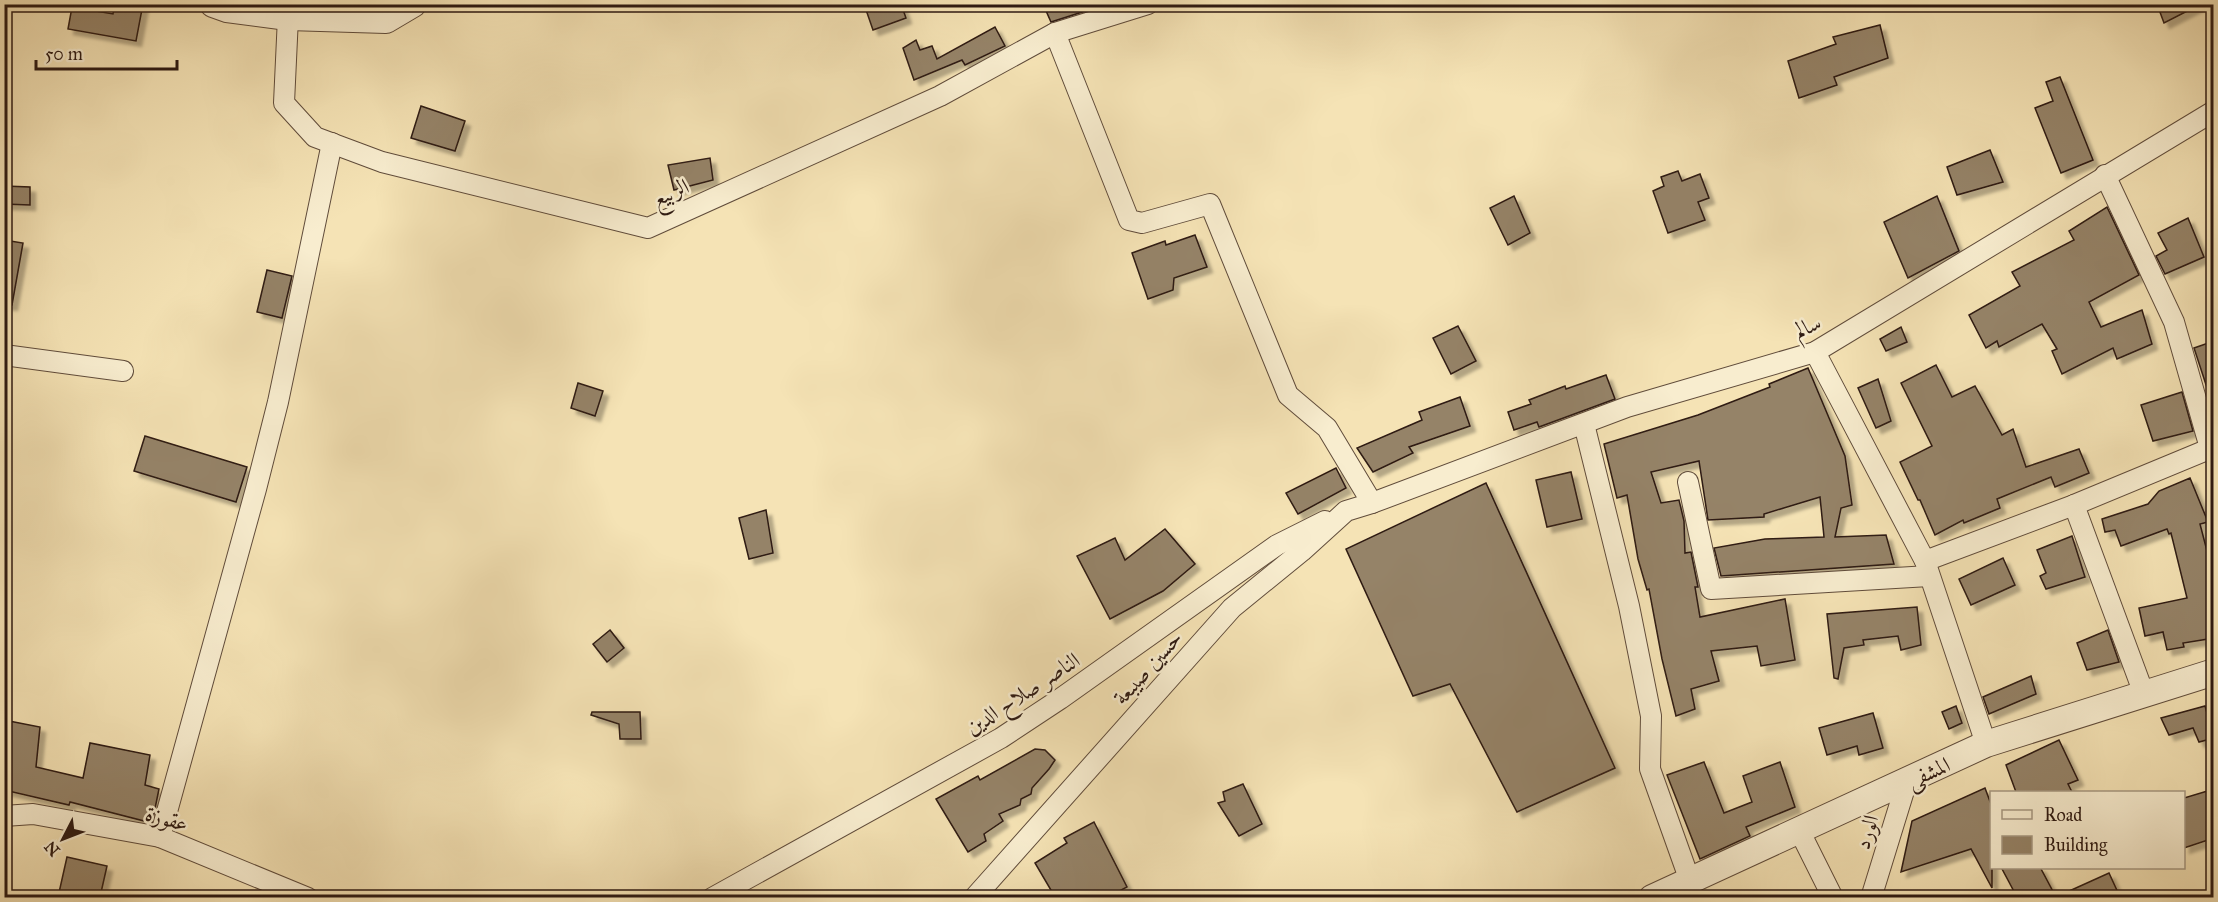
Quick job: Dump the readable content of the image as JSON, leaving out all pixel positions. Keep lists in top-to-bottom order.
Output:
{
  "streets": {
    "street": [
      "الربيع",
      "سالم",
      "حسين صيبعة",
      "الناصر صلاح الدين",
      "المشفى",
      "عقوزة",
      "الورد"
    ]
  },
  "crossings": [
    ["سالم", "حسين صيبعة"],
    ["حسين صيبعة", "الناصر صلاح الدين"],
    ["المشفى", "الورد"]
  ],
  "legend": ["Road", "Building"],
  "scale_bar": "50 m",
  "north": "bottom left"
}
